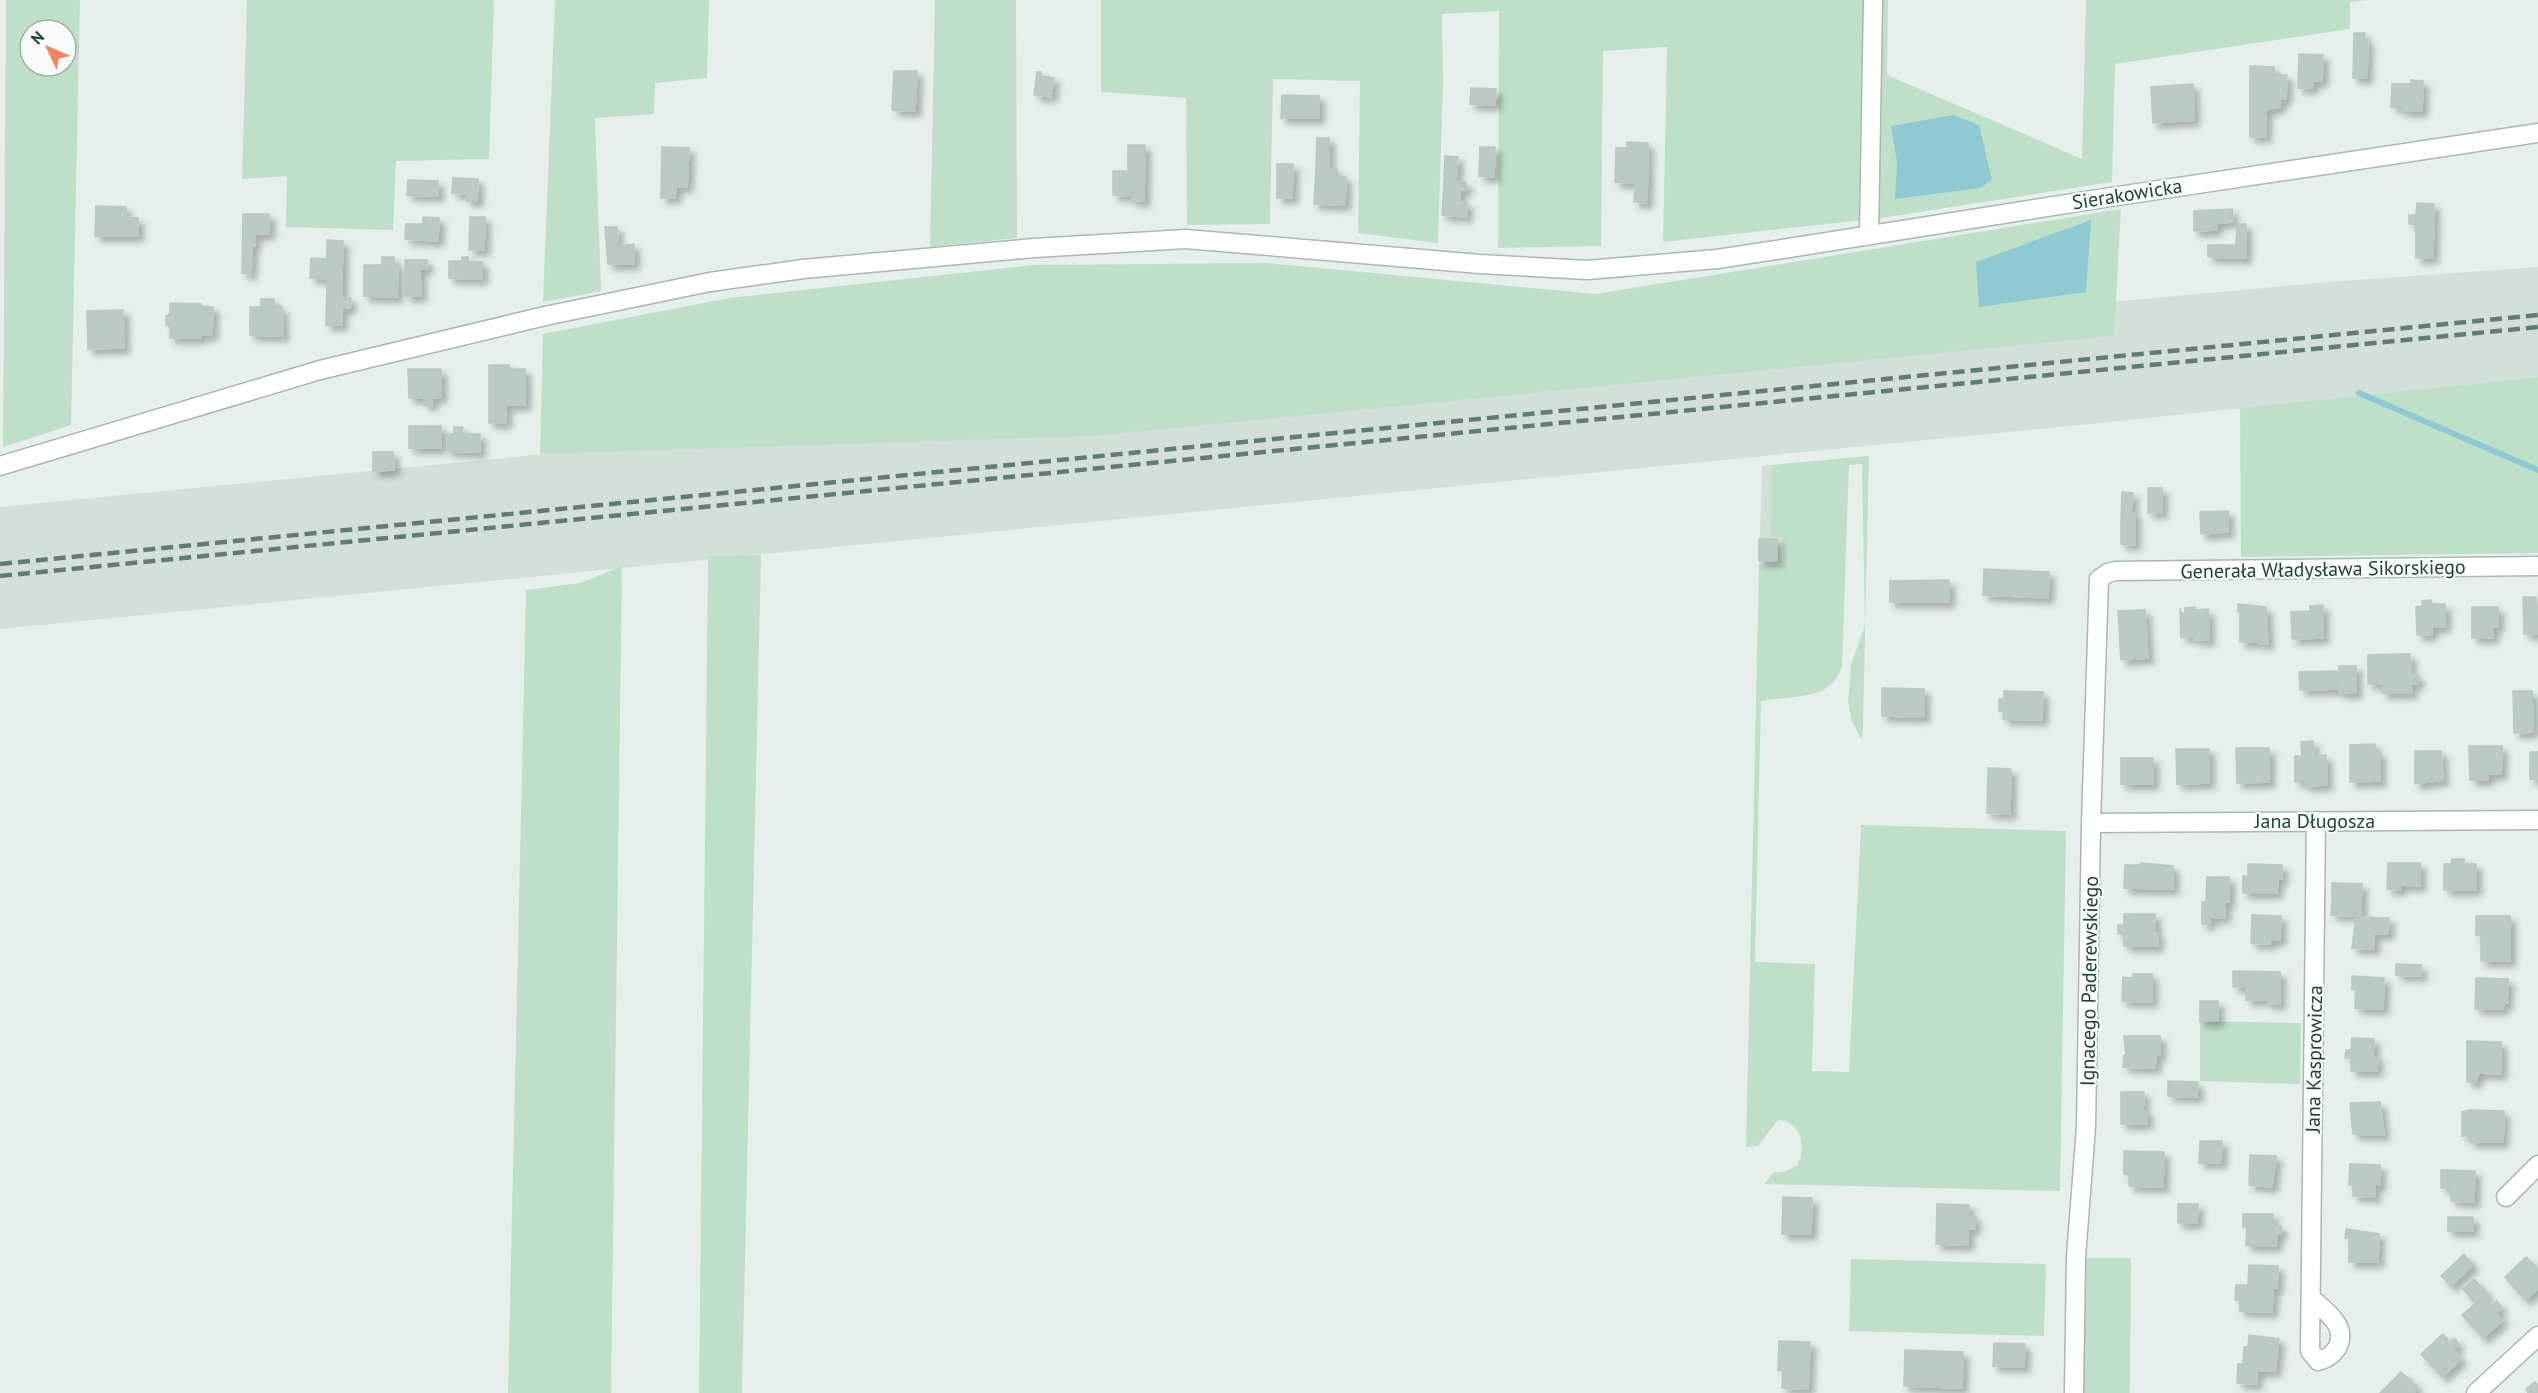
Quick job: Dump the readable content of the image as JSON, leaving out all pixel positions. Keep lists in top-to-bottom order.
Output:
{
  "streets": {
    "street": [
      "Sierakowicka",
      "Generała Władysława Sikorskiego",
      "Jana Długosza",
      "Ignacego Paderewskiego",
      "Jana Kasprowicza"
    ]
  },
  "crossings": [
    ["Generała Władysława Sikorskiego", "Ignacego Paderewskiego"],
    ["Jana Długosza", "Ignacego Paderewskiego"],
    ["Jana Długosza", "Jana Kasprowicza"]
  ],
  "north": "top left"
}
